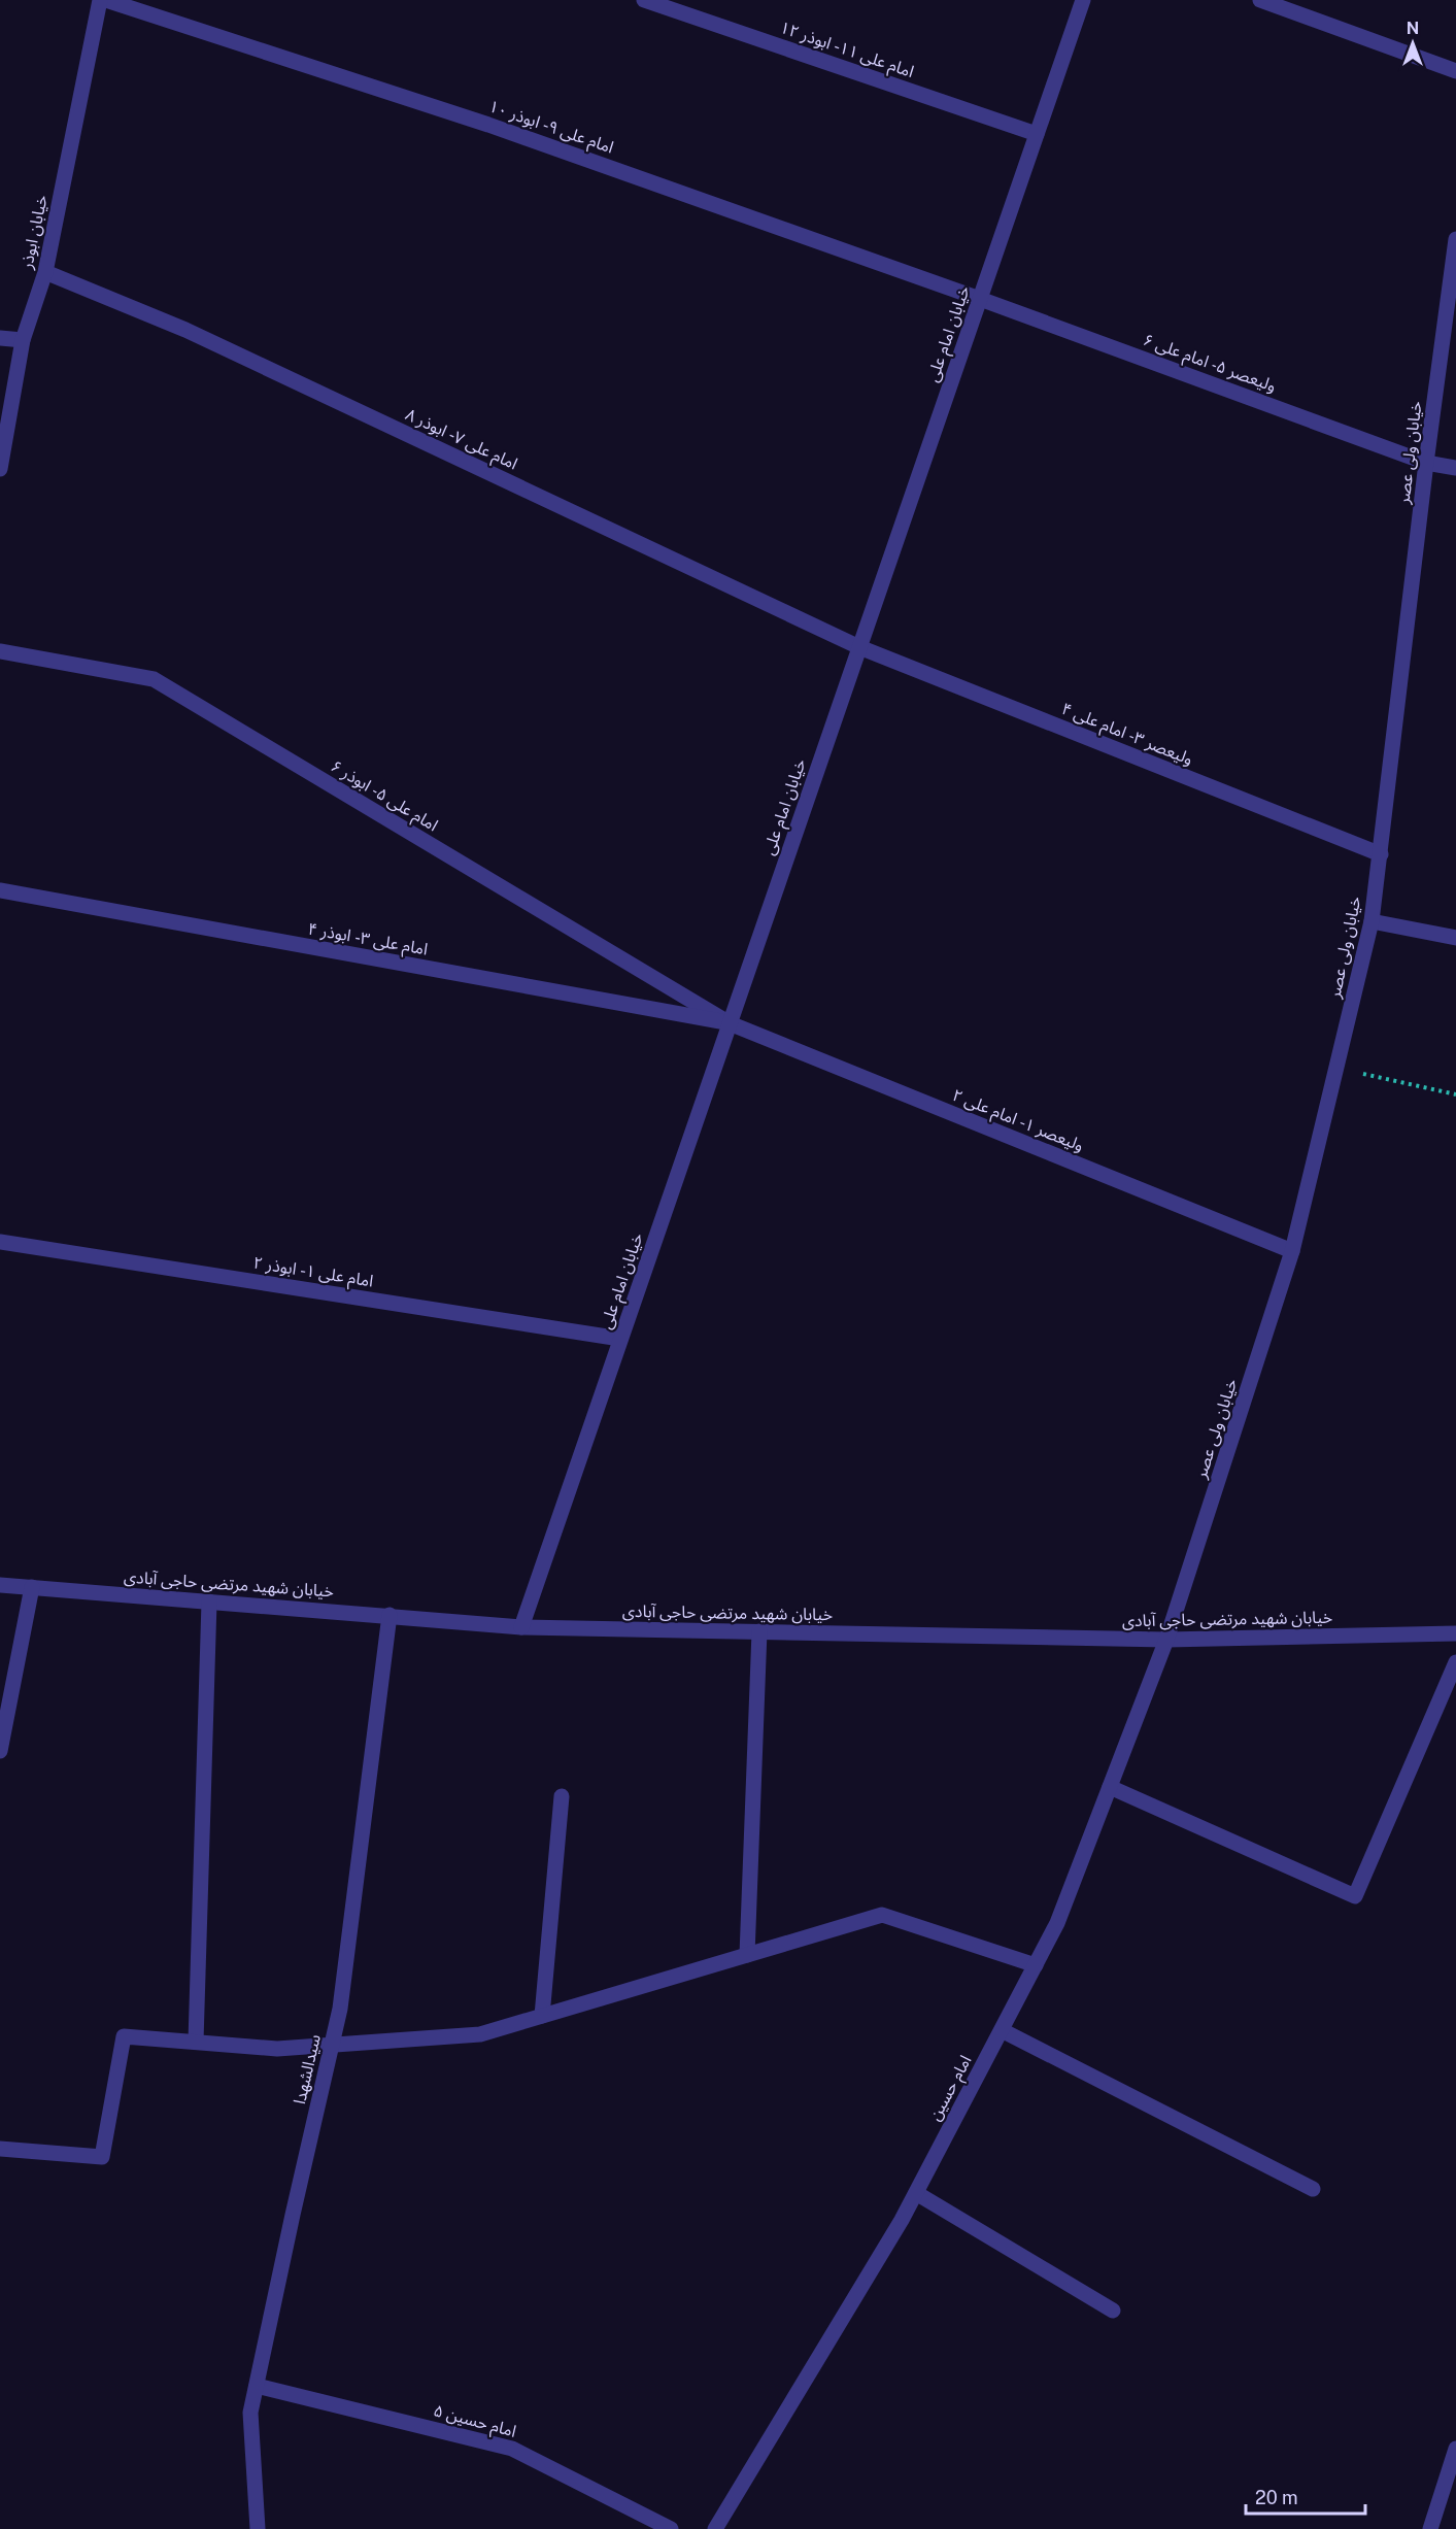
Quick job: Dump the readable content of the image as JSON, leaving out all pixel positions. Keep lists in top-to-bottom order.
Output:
{
  "streets": {
    "street": [
      "امام علی ۱۱ - ابوذر ۱۲",
      "امام علی ۹ - ابوذر ۱۰",
      "خیابان ابوذر",
      "خیابان امام علی",
      "ولیعصر ۵ - امام علی ۶",
      "امام علی ۷ - ابوذر ۸",
      "خیابان ولی عصر",
      "ولیعصر ۳ - امام علی ۴",
      "امام علی ۵ - ابوذر ۶",
      "امام علی ۳ - ابوذر ۴",
      "ولیعصر ۱ - امام علی ۲",
      "امام علی ۱ - ابوذر ۲",
      "خیابان شهید مرتضی حاجی آبادی",
      "سیدالشهدا",
      "امام حسین",
      "امام حسین ۵"
    ]
  },
  "crossings": [
    ["امام علی ۱۱ - ابوذر ۱۲", "خیابان امام علی"],
    ["امام علی ۹ - ابوذر ۱۰", "خیابان امام علی"],
    ["امام علی ۹ - ابوذر ۱۰", "ولیعصر ۵ - امام علی ۶"],
    ["خیابان ابوذر", "امام علی ۷ - ابوذر ۸"],
    ["خیابان امام علی", "ولیعصر ۵ - امام علی ۶"],
    ["خیابان امام علی", "امام علی ۷ - ابوذر ۸"],
    ["خیابان امام علی", "ولیعصر ۳ - امام علی ۴"],
    ["خیابان امام علی", "امام علی ۵ - ابوذر ۶"],
    ["خیابان امام علی", "امام علی ۳ - ابوذر ۴"],
    ["خیابان امام علی", "ولیعصر ۱ - امام علی ۲"],
    ["خیابان امام علی", "امام علی ۱ - ابوذر ۲"],
    ["خیابان امام علی", "خیابان شهید مرتضی حاجی آبادی"],
    ["ولیعصر ۵ - امام علی ۶", "خیابان ولی عصر"],
    ["امام علی ۷ - ابوذر ۸", "ولیعصر ۳ - امام علی ۴"],
    ["خیابان ولی عصر", "ولیعصر ۳ - امام علی ۴"],
    ["خیابان ولی عصر", "ولیعصر ۱ - امام علی ۲"],
    ["خیابان ولی عصر", "خیابان شهید مرتضی حاجی آبادی"],
    ["خیابان ولی عصر", "امام حسین"],
    ["امام علی ۵ - ابوذر ۶", "امام علی ۳ - ابوذر ۴"],
    ["امام علی ۵ - ابوذر ۶", "ولیعصر ۱ - امام علی ۲"],
    ["امام علی ۳ - ابوذر ۴", "ولیعصر ۱ - امام علی ۲"],
    ["خیابان شهید مرتضی حاجی آبادی", "سیدالشهدا"],
    ["خیابان شهید مرتضی حاجی آبادی", "امام حسین"],
    ["سیدالشهدا", "امام حسین ۵"]
  ],
  "scale_bar": "20 m",
  "north": "top"
}
